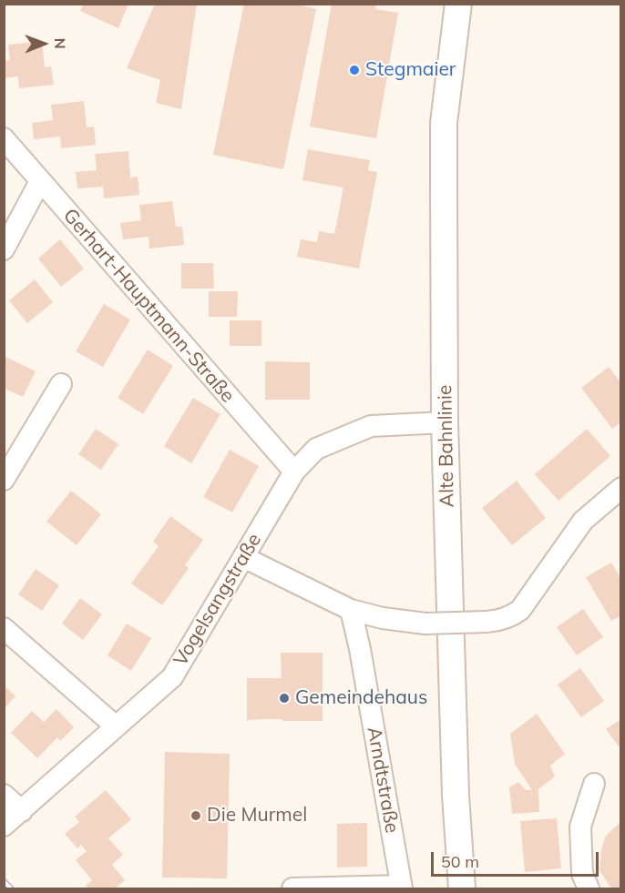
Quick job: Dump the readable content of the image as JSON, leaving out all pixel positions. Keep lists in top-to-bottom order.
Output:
{
  "streets": {
    "street": [
      "Gerhart-Hauptmann-Straße",
      "Alte Bahnlinie",
      "Vogelsangstraße",
      "Arndtstraße"
    ]
  },
  "crossings": [
    ["Gerhart-Hauptmann-Straße", "Vogelsangstraße"],
    ["Alte Bahnlinie", "Vogelsangstraße"]
  ],
  "places": ["Stegmaier", "Gemeindehaus", "Die Murmel"],
  "scale_bar": "50 m",
  "north": "right"
}
